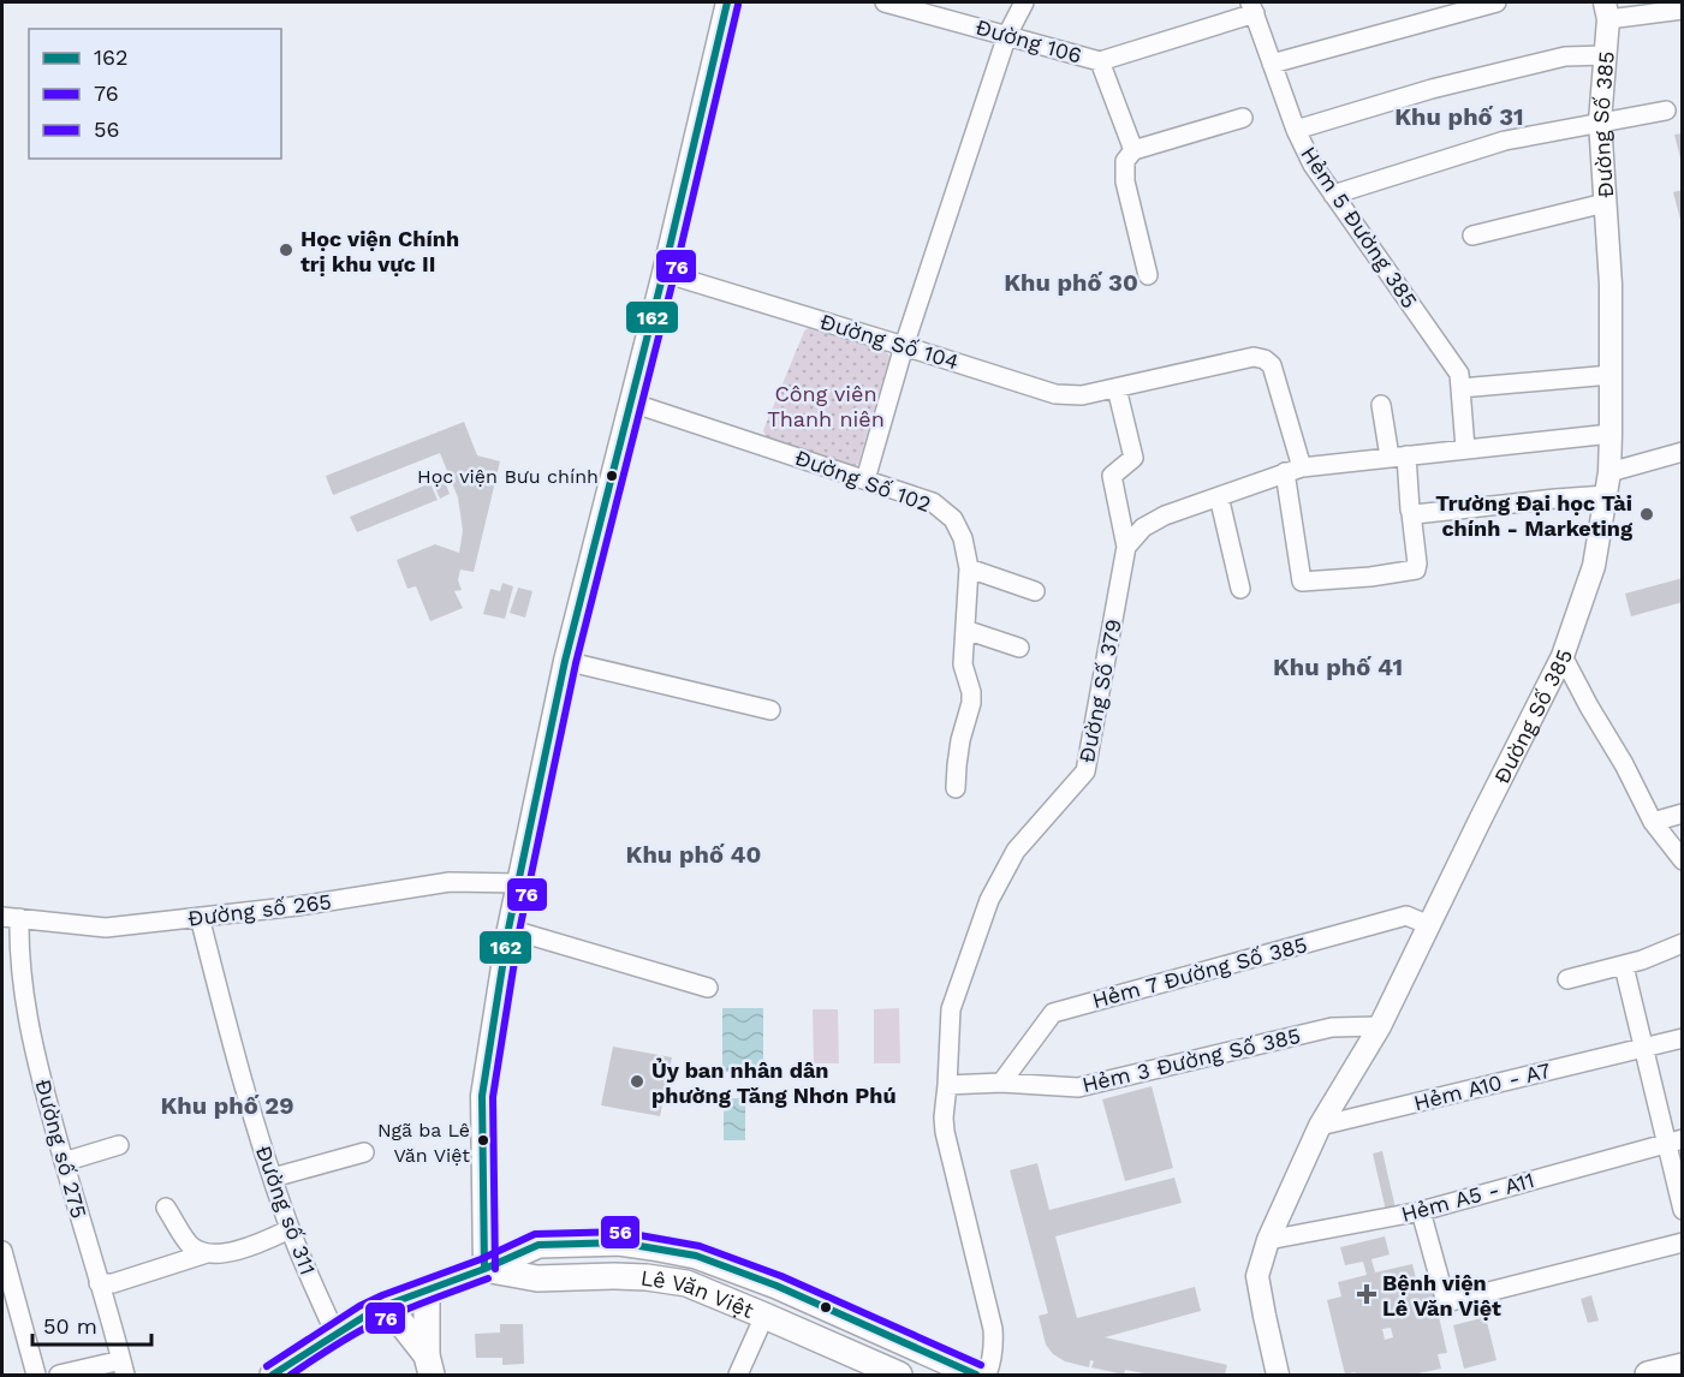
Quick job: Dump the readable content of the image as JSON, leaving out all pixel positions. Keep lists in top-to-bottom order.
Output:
{
  "streets": {
    "main road": ["Lê Văn Việt"],
    "street": [
      "Đường 106",
      "Đường Số 385",
      "Hẻm 5 Đường 385",
      "Đường Số 104",
      "Đường Số 102",
      "Đường Số 379",
      "Đường số 265",
      "Hẻm 7 Đường Số 385",
      "Hẻm 3 Đường Số 385",
      "Hẻm A10 - A7",
      "Đường số 275",
      "Hẻm A5 - A11",
      "Đường số 311"
    ]
  },
  "crossings": [
    ["Đường 106", "Hẻm 5 Đường 385"],
    ["Đường Số 385", "Hẻm 7 Đường Số 385"],
    ["Đường Số 385", "Hẻm 3 Đường Số 385"],
    ["Đường Số 385", "Hẻm A10 - A7"],
    ["Đường Số 385", "Hẻm A5 - A11"],
    ["Đường Số 379", "Hẻm 3 Đường Số 385"],
    ["Đường số 265", "Đường số 275"],
    ["Đường số 265", "Đường số 311"],
    ["Hẻm 7 Đường Số 385", "Hẻm 3 Đường Số 385"],
    ["Đường số 311", "Lê Văn Việt"]
  ],
  "districts": [
    "Khu phố 31",
    "Khu phố 30",
    "Khu phố 41",
    "Khu phố 40",
    "Khu phố 29"
  ],
  "parks": ["Công viên Thanh niên"],
  "places": {
    "other": [
      "Học viện Chính trị khu vực II",
      "Học viện Bưu chính",
      "Trường Đại học Tài chính - Marketing",
      "Ủy ban nhân dân phường Tăng Nhơn Phú",
      "Ngã ba Lê Văn Việt"
    ],
    "health": ["Bệnh viện Lê Văn Việt"]
  },
  "lines": ["transit line 162", "transit line 76", "transit line 56"],
  "legend": ["162", "76", "56"],
  "scale_bar": "50 m"
}
